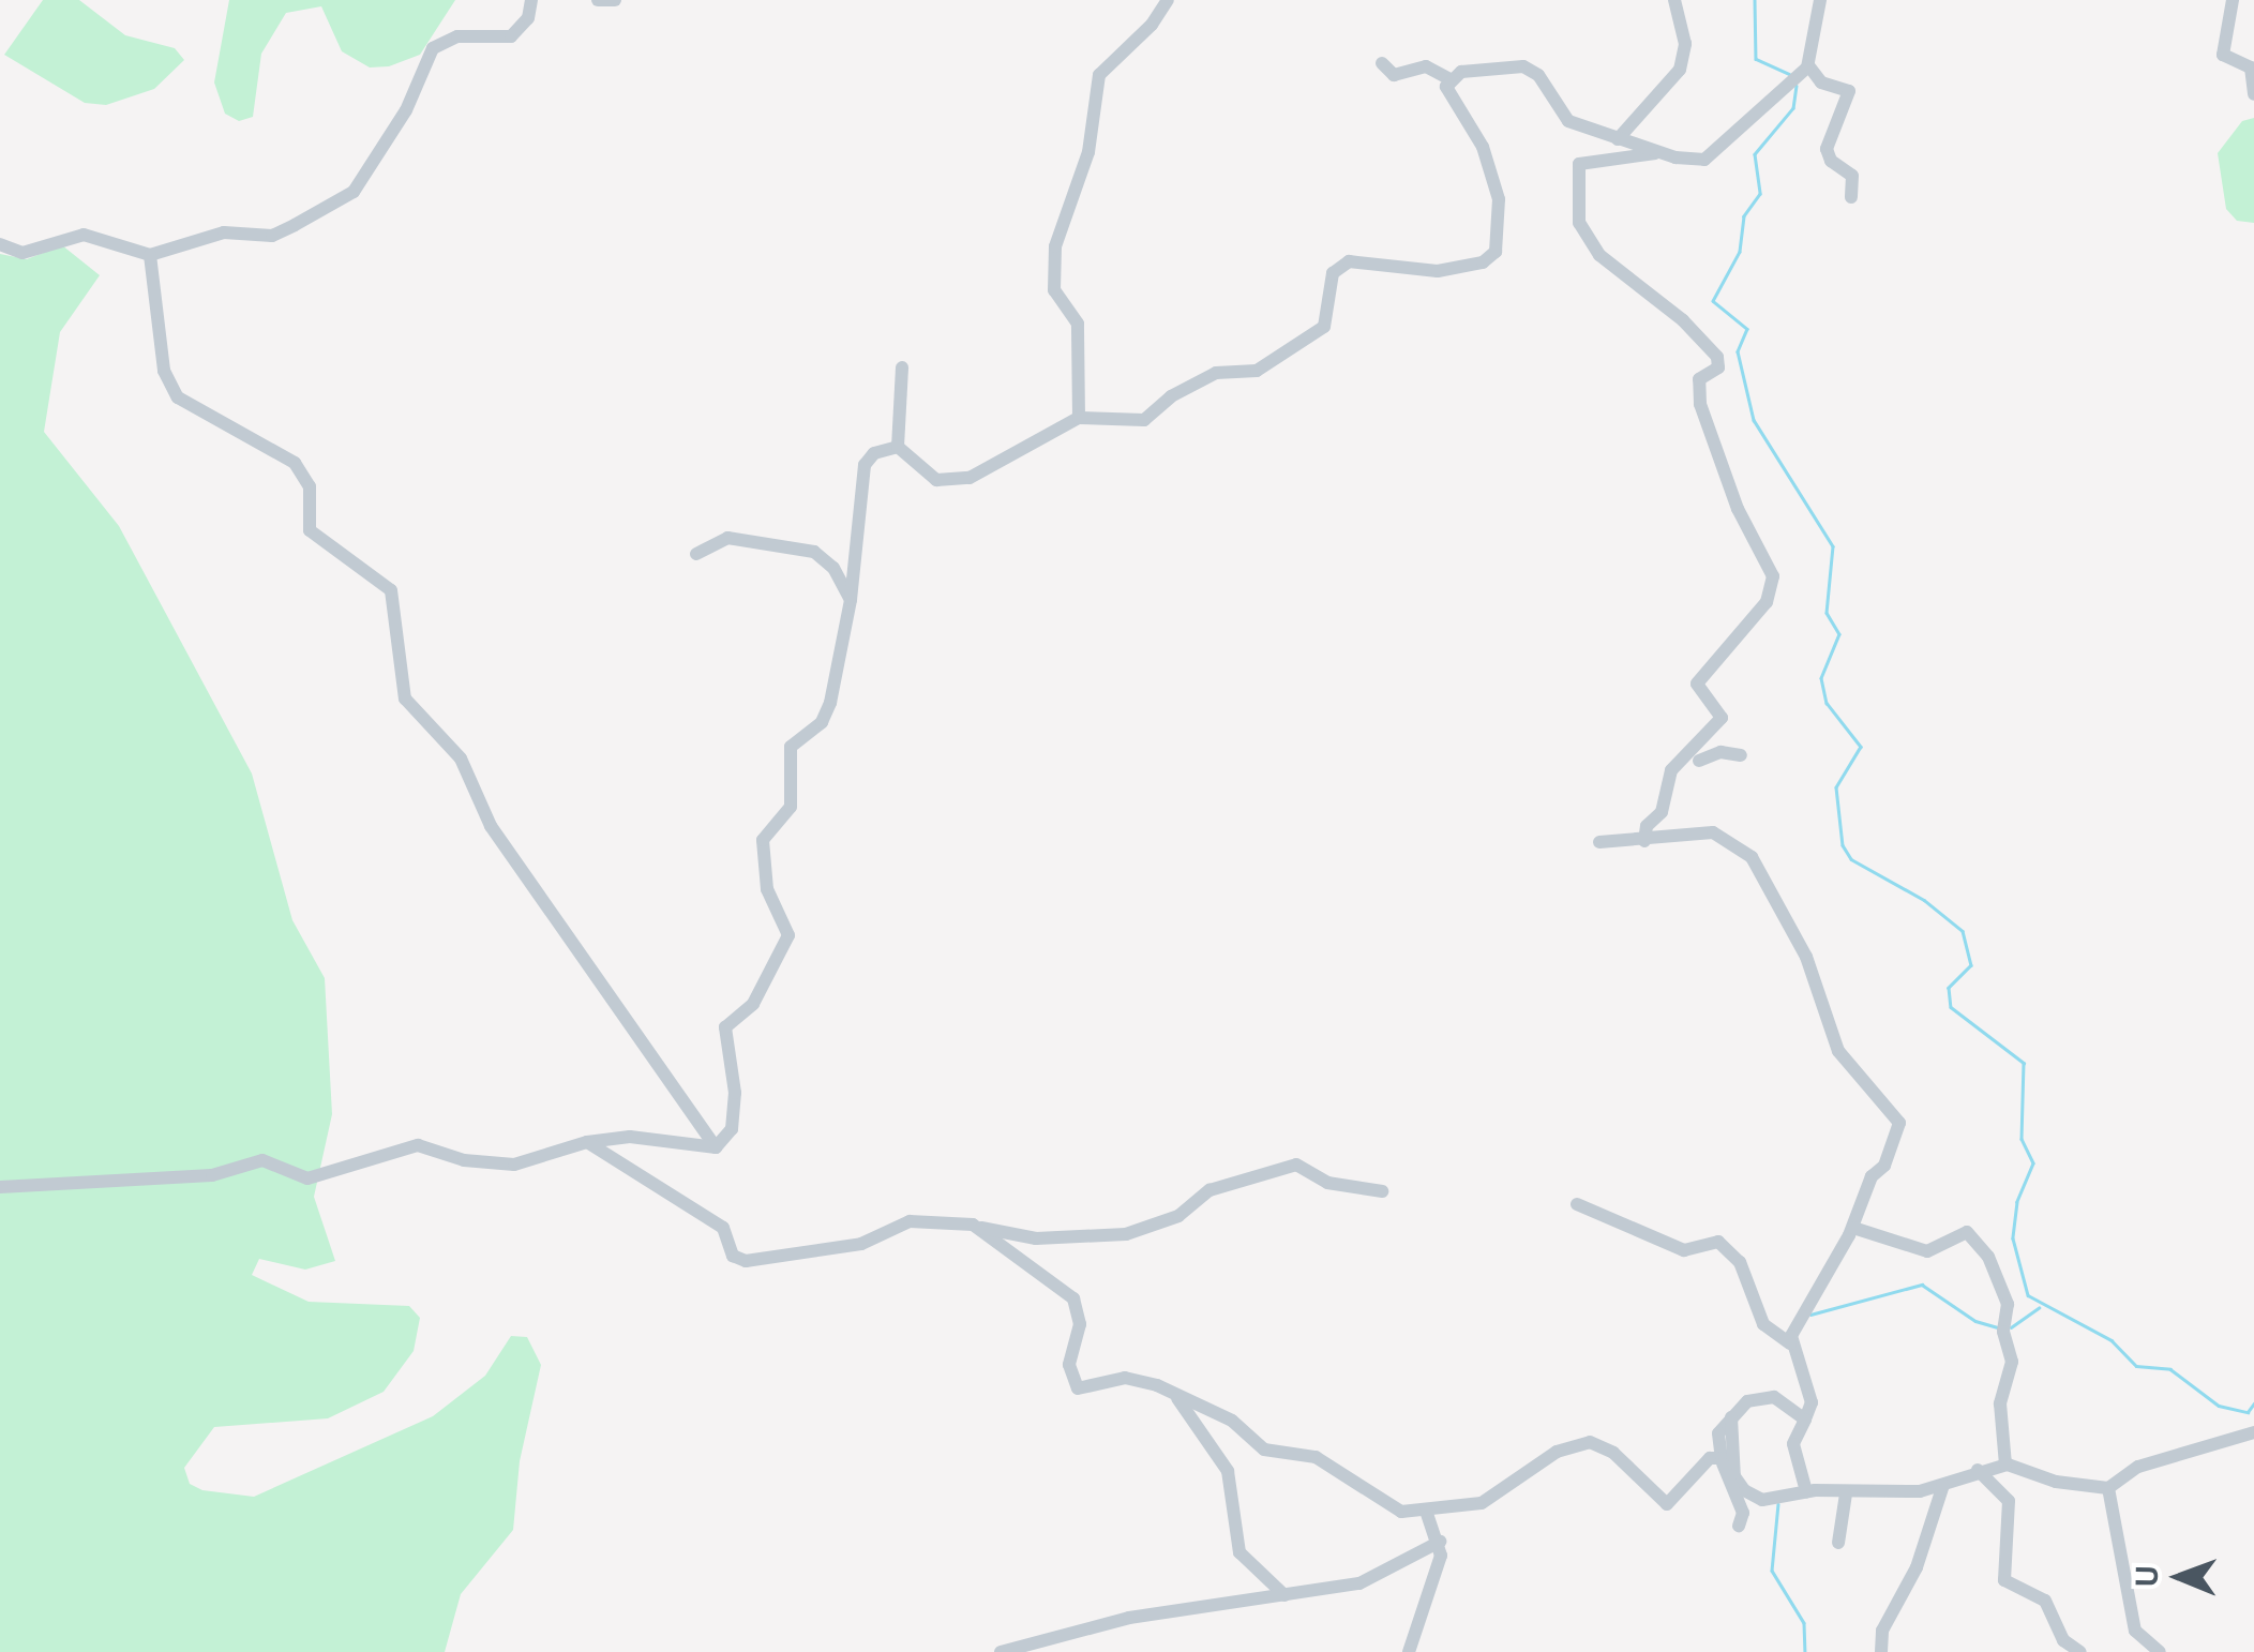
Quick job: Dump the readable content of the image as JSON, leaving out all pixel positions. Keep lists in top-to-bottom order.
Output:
{
  "north": "left"
}
